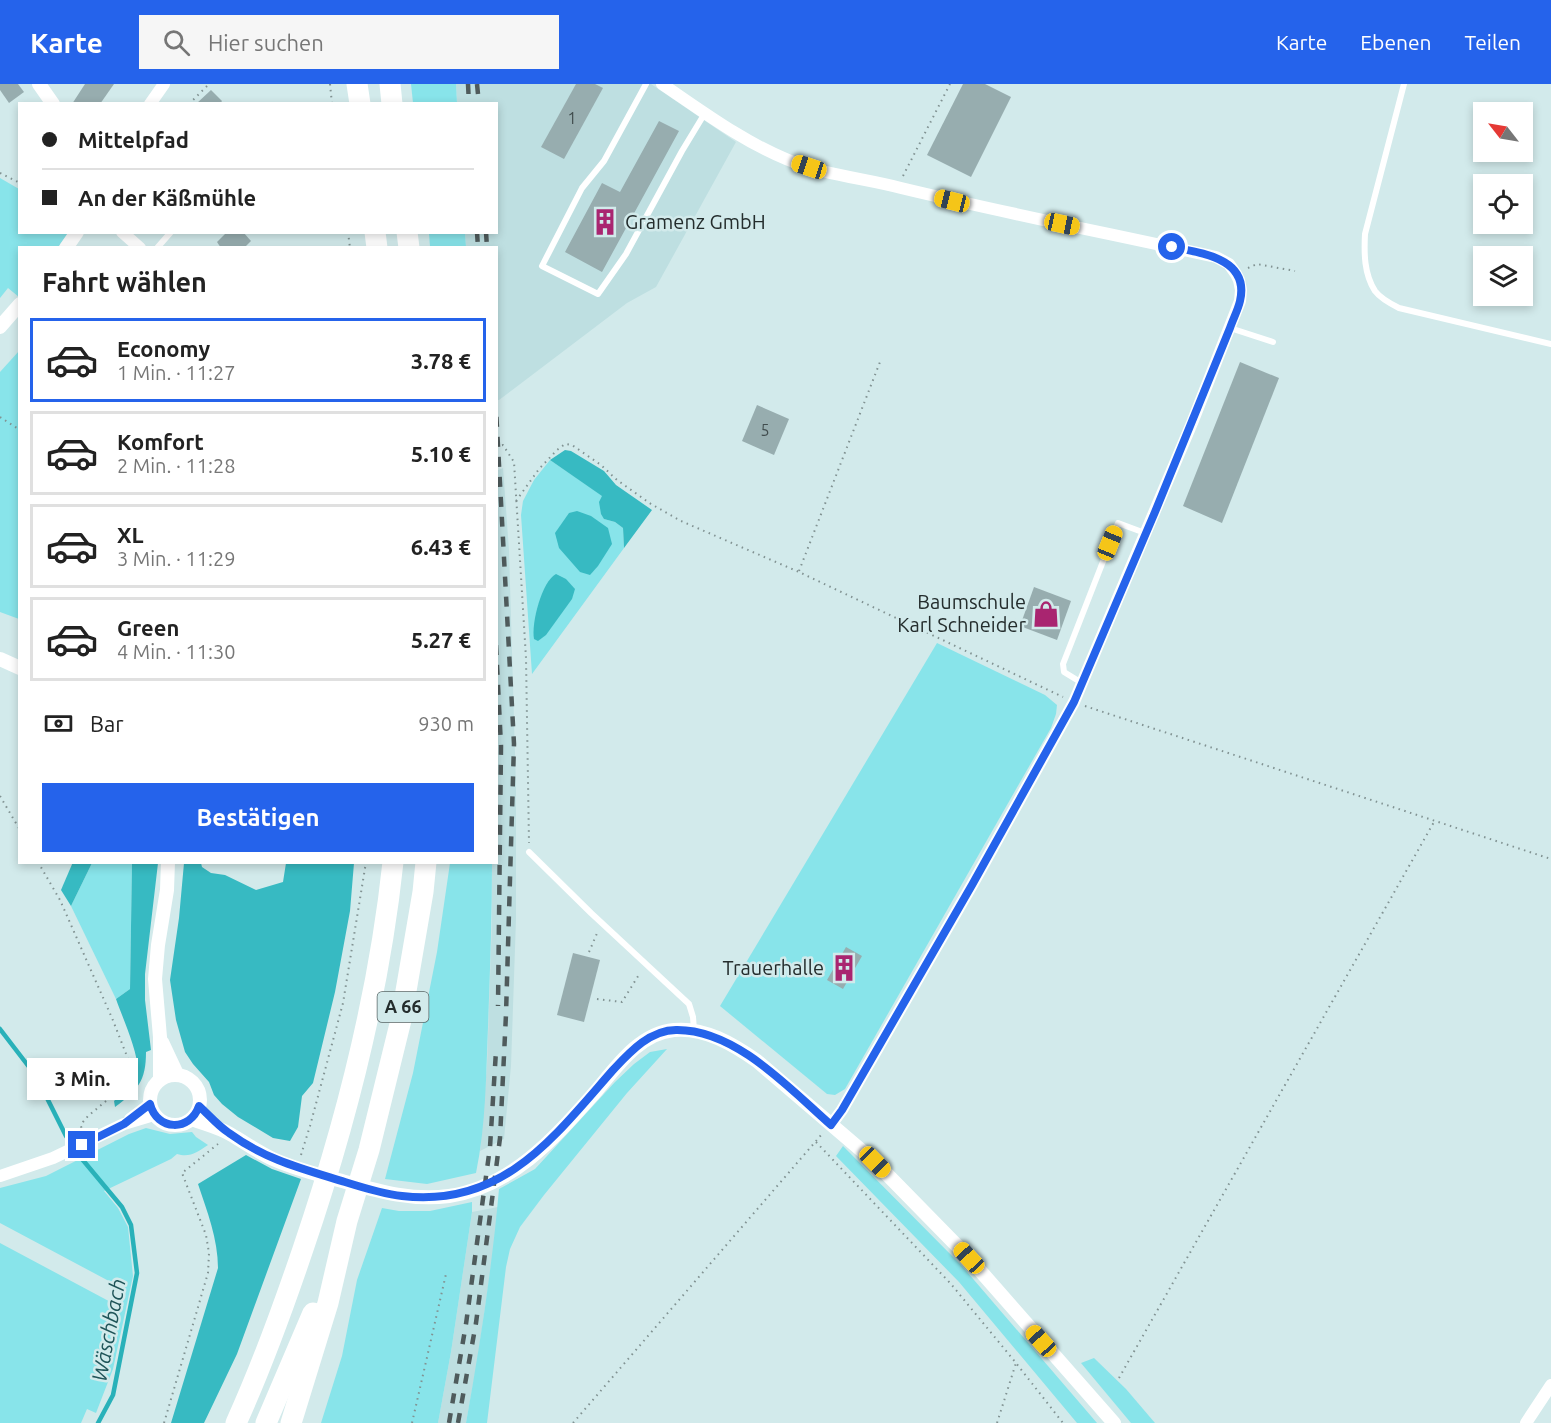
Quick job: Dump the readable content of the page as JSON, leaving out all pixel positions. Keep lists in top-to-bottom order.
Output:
{
  "streets": {
    "highway": ["A 66"]
  },
  "water": ["Wäschbach"],
  "places": {
    "building": ["Gramenz GmbH", "Trauerhalle"],
    "shop": ["Baumschule Karl Schneider"]
  },
  "house_numbers": ["1", "5"],
  "north": "top left",
  "page": {
    "header": "Karte",
    "search": "Hier suchen",
    "nav": ["Karte", "Ebenen", "Teilen"],
    "banner": ["Mittelpfad", "An der Käßmühle"],
    "heading": "Fahrt wählen",
    "list": [
      {
        "name": "Economy",
        "note": "1 Min. · 11:27",
        "value": "3.78 €"
      },
      {
        "name": "Komfort",
        "note": "2 Min. · 11:28",
        "value": "5.10 €"
      },
      {
        "name": "XL",
        "note": "3 Min. · 11:29",
        "value": "6.43 €"
      },
      {
        "name": "Green",
        "note": "4 Min. · 11:30",
        "value": "5.27 €"
      }
    ],
    "pay": ["Bar", "930 m"],
    "buttons": "Bestätigen",
    "bubble": "3 Min."
  }
}
